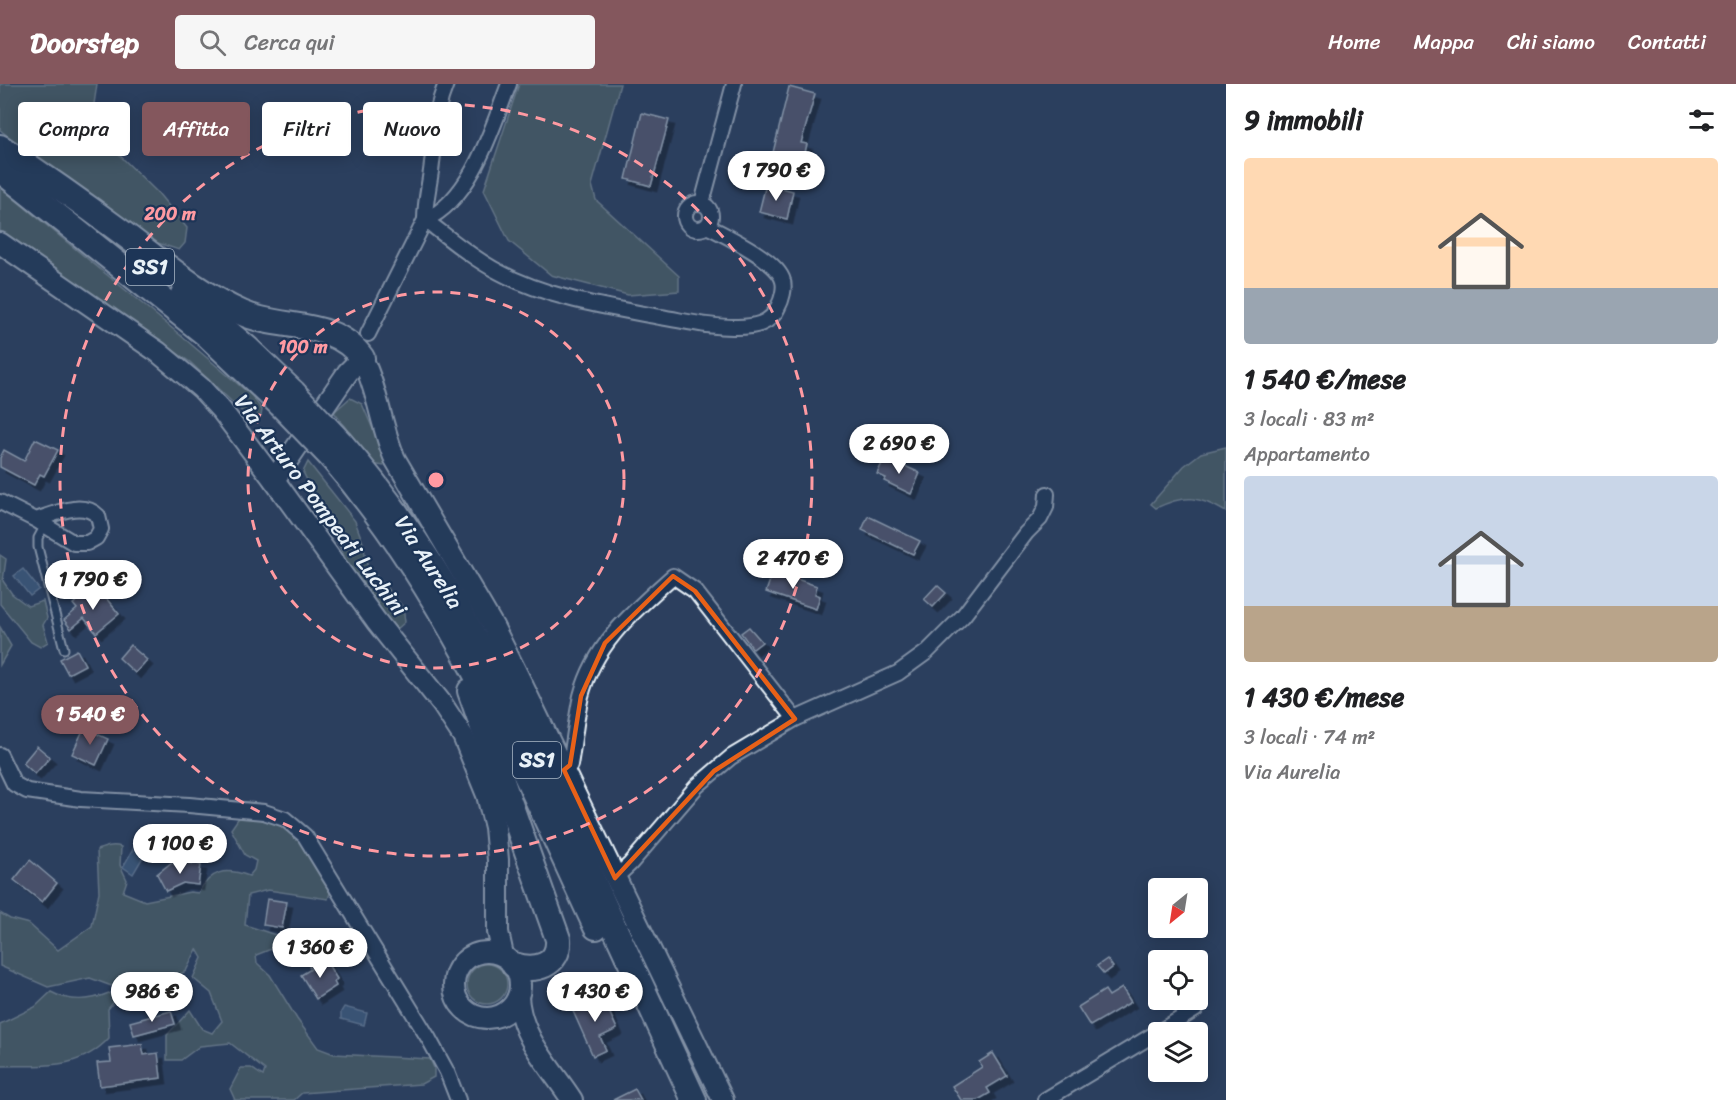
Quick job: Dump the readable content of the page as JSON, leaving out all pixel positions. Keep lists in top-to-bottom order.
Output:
{
  "streets": {
    "highway": ["SS1", "Via Aurelia"],
    "street": ["Via Arturo Pompeati Luchini"]
  },
  "north": "bottom left",
  "page": {
    "header": "Doorstep",
    "search": "Cerca qui",
    "nav": [
      "Home",
      "Mappa",
      "Chi siamo",
      "Contatti"
    ],
    "heading": "9 immobili",
    "chip": [
      "Compra",
      "Affitta",
      "Filtri",
      "Nuovo"
    ],
    "price": [
      "1 790 €",
      "2 690 €",
      "2 470 €",
      "1 790 €",
      "1 540 €",
      "1 100 €",
      "1 360 €",
      "986 €",
      "1 430 €"
    ],
    "list": [
      {
        "name": "1 540 €/mese",
        "note": "3 locali · 83 m² · Appartamento"
      },
      {
        "name": "1 430 €/mese",
        "note": "3 locali · 74 m² · Via Aurelia"
      }
    ]
  },
  "rings": ["200 m", "100 m"]
}
